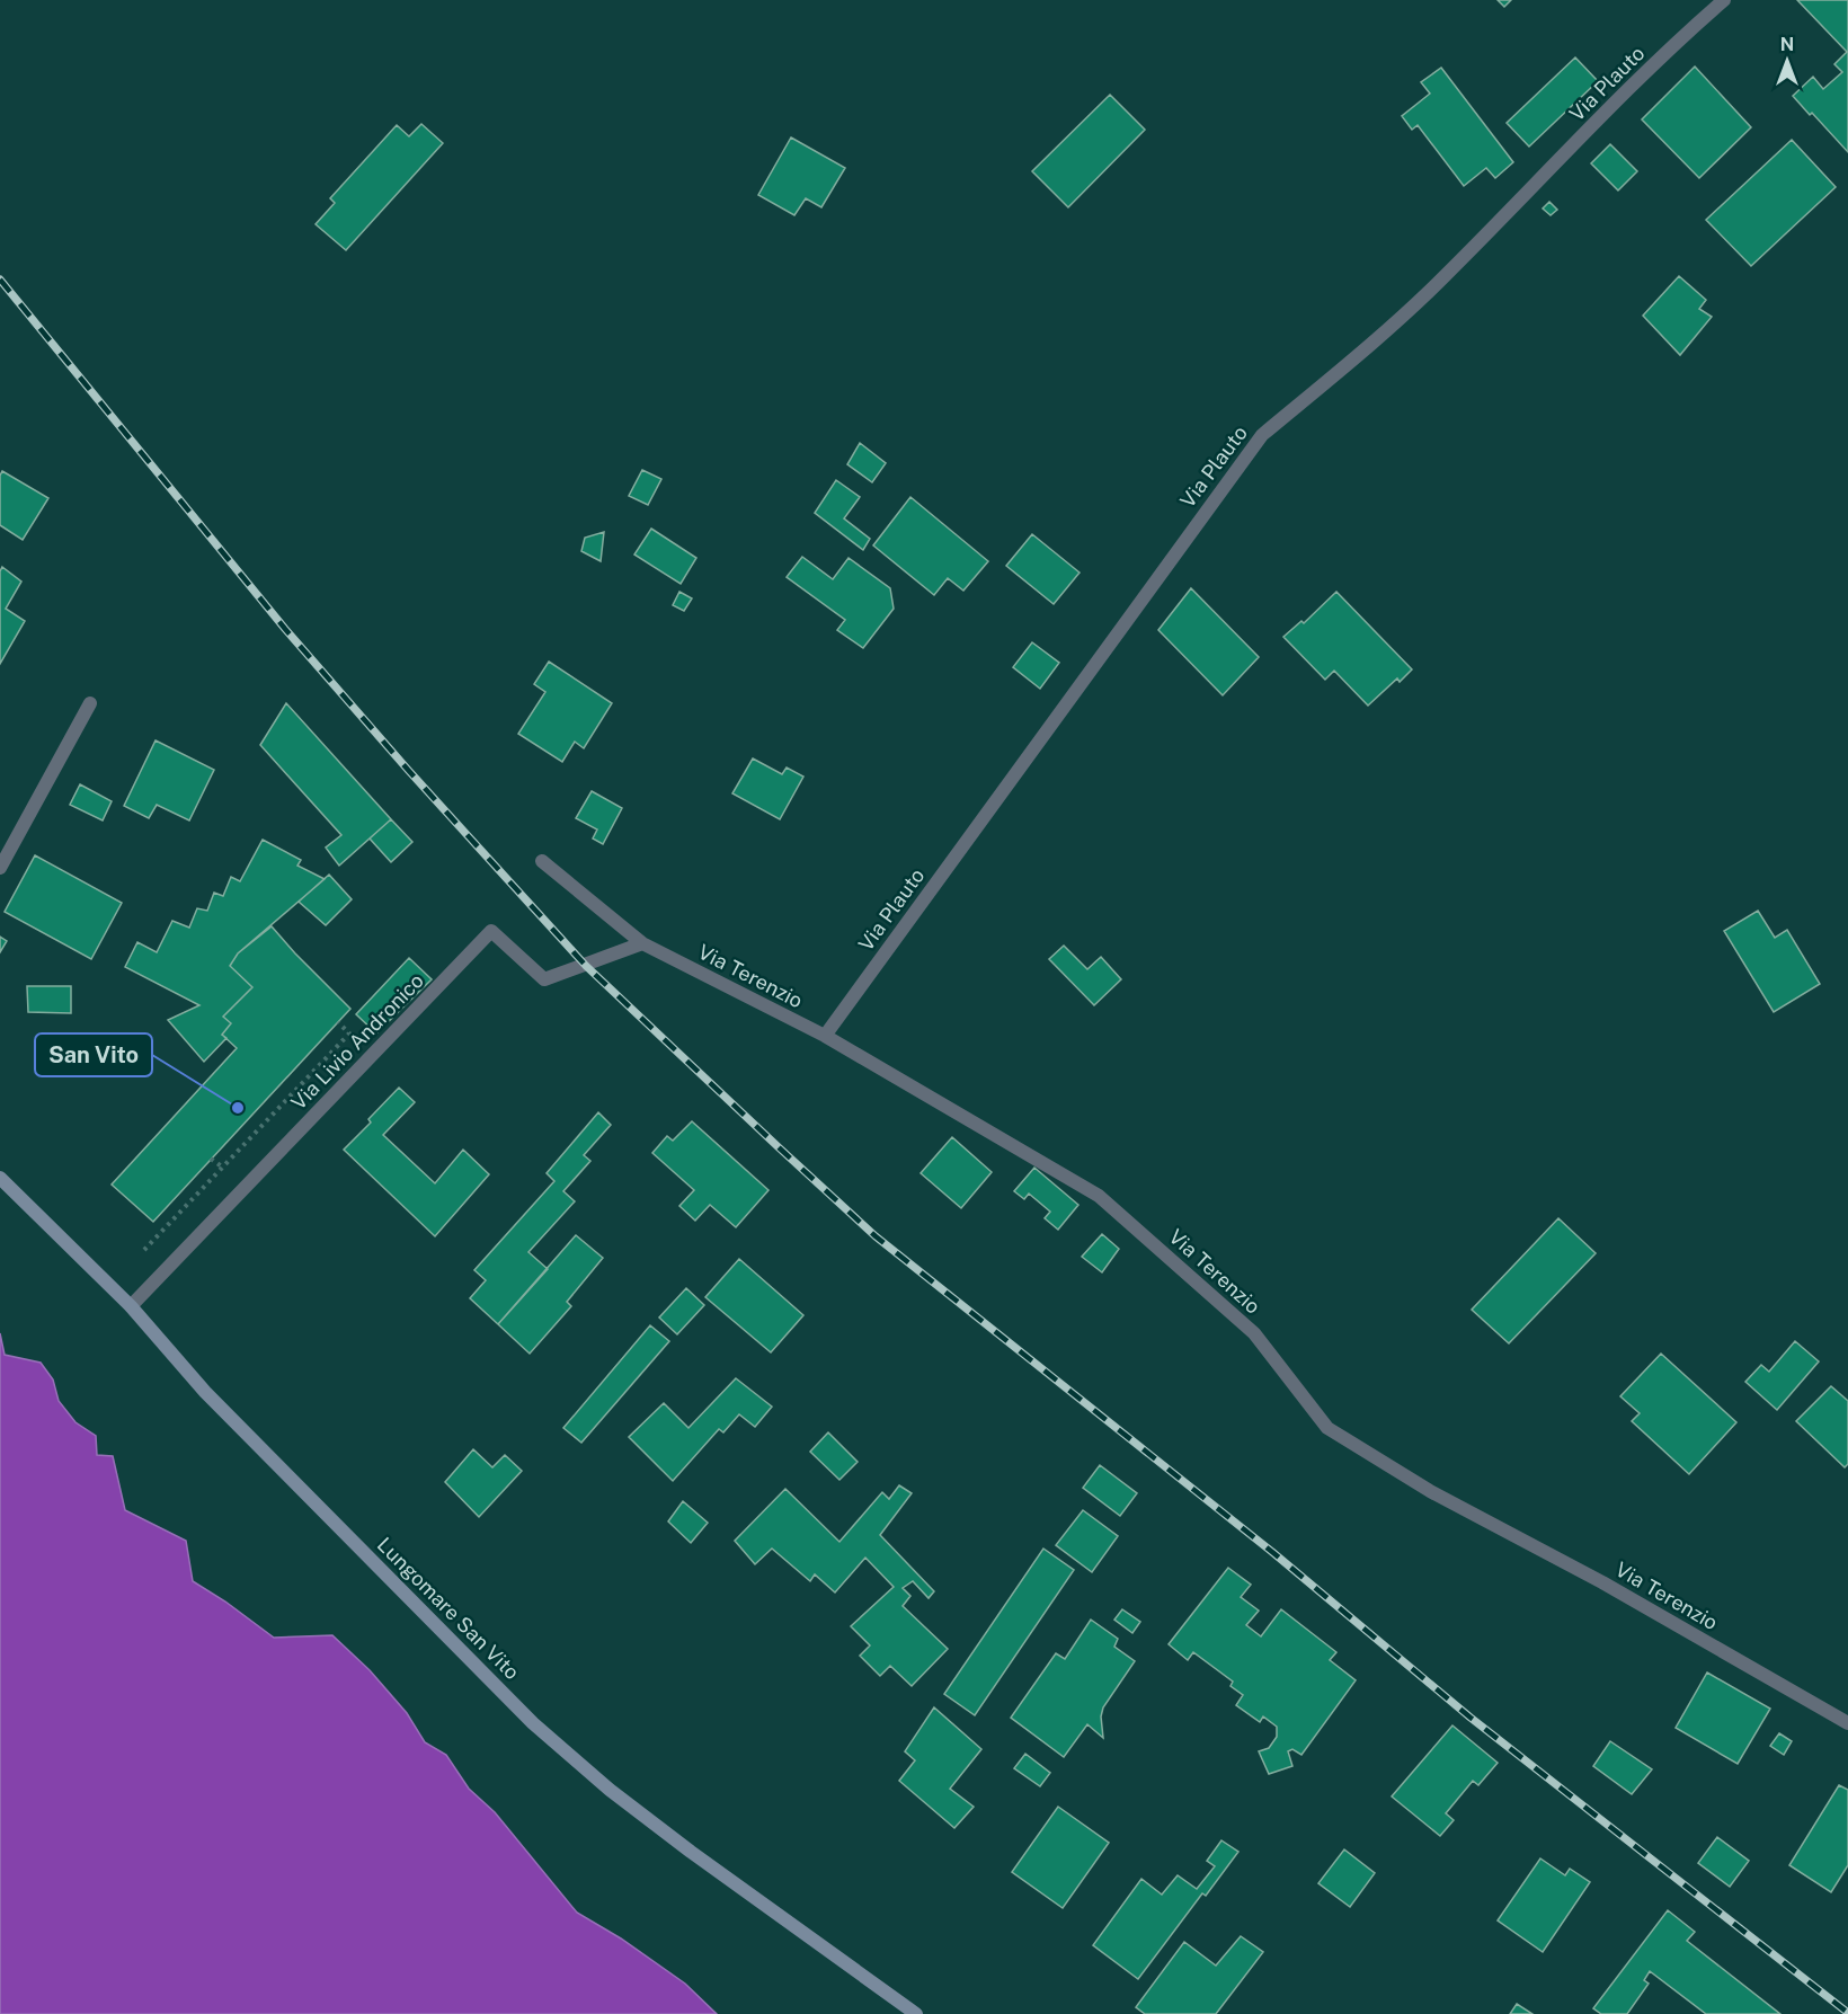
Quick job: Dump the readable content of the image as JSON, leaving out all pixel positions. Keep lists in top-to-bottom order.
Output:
{
  "streets": {
    "main road": ["Lungomare San Vito"],
    "street": ["Via Plauto", "Via Terenzio", "Via Livio Andronico"]
  },
  "crossings": [
    ["Via Plauto", "Via Terenzio"],
    ["Via Terenzio", "Via Livio Andronico"],
    ["Via Livio Andronico", "Lungomare San Vito"]
  ],
  "places": ["San Vito"],
  "north": "top"
}
